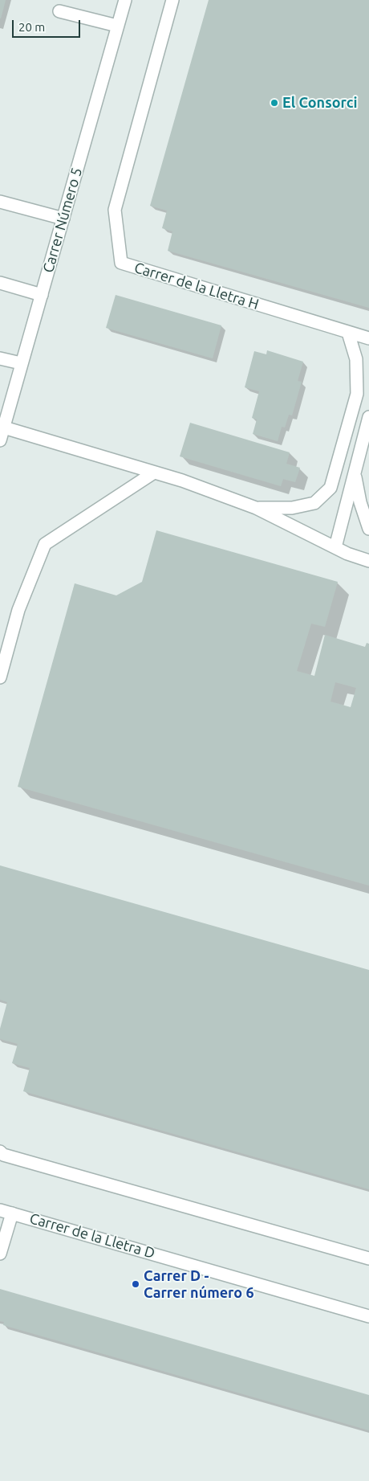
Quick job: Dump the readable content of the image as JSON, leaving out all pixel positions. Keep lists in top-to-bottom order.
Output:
{
  "streets": {
    "street": ["Carrer Número 5", "Carrer de la Lletra H", "Carrer de la Lletra D"]
  },
  "places": ["El Consorci", "Carrer D - Carrer número 6"],
  "scale_bar": "20 m"
}
